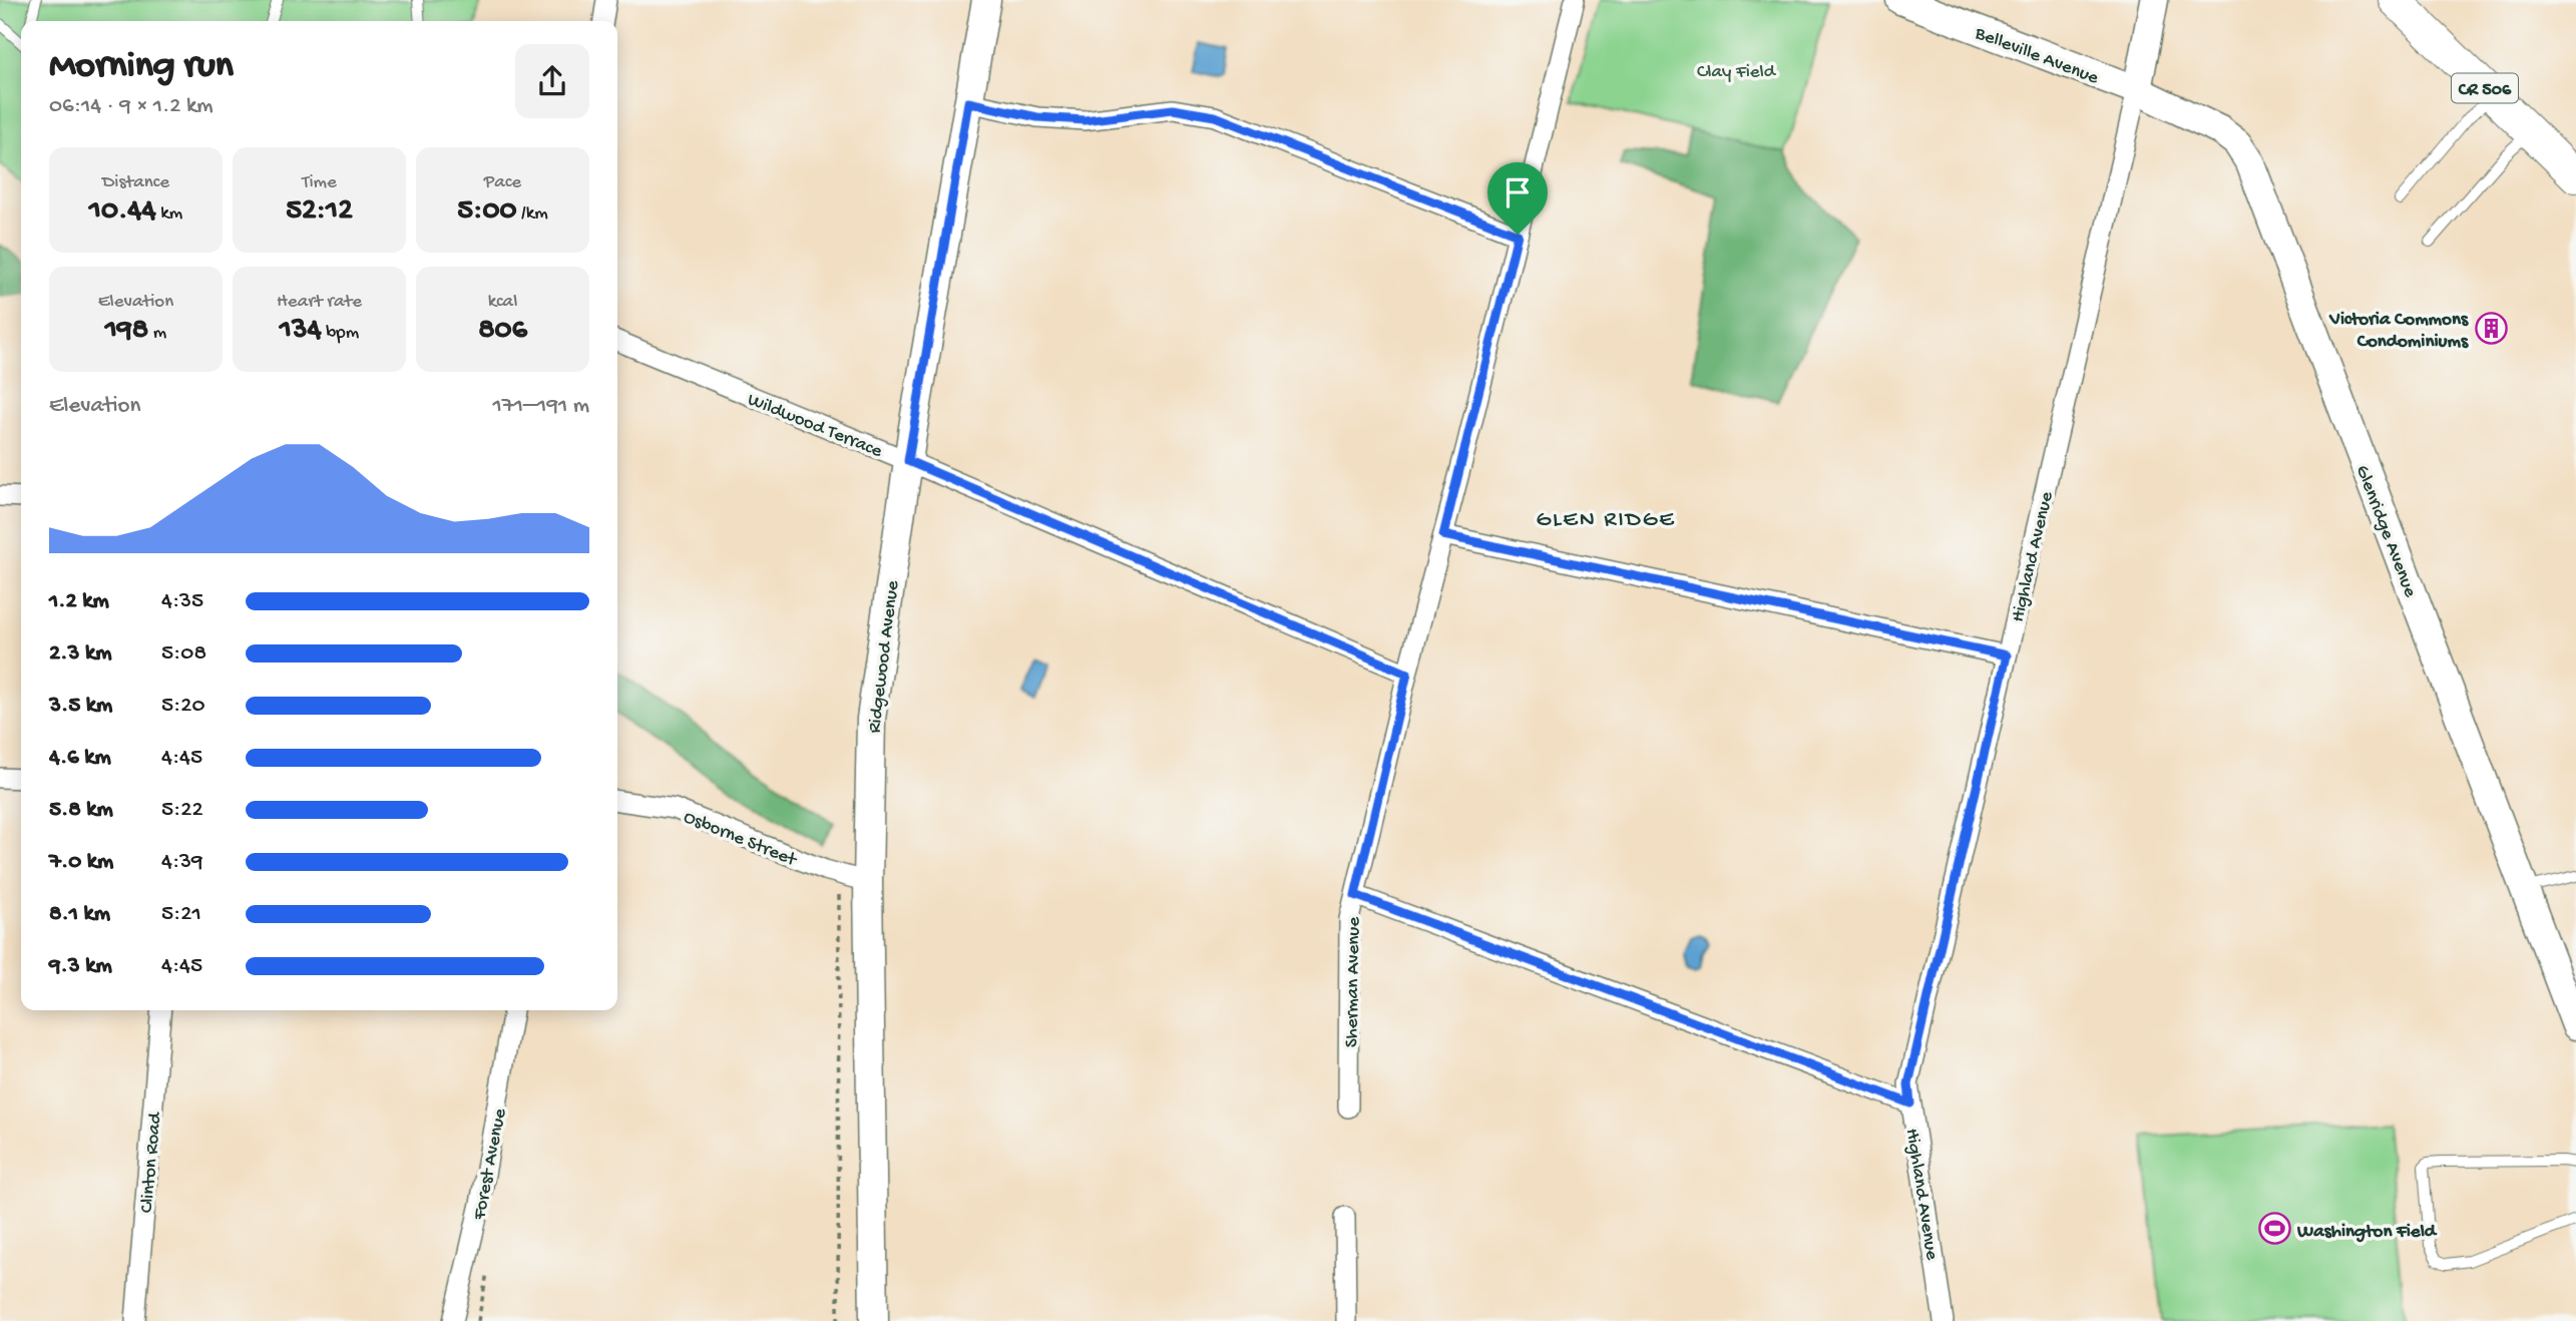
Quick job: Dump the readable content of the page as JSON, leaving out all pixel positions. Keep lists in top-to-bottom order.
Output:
{
  "streets": {
    "main road": ["CR 506"],
    "street": [
      "Belleville Avenue",
      "Wildwood Terrace",
      "Glenridge Avenue",
      "Highland Avenue",
      "Ridgewood Avenue",
      "Osborne Street",
      "Sherman Avenue",
      "Clinton Road",
      "Forest Avenue"
    ]
  },
  "crossings": [
    ["Belleville Avenue", "Glenridge Avenue"],
    ["Belleville Avenue", "Highland Avenue"],
    ["Wildwood Terrace", "Ridgewood Avenue"],
    ["Wildwood Terrace", "Sherman Avenue"],
    ["Glenridge Avenue", "Highland Avenue"],
    ["Ridgewood Avenue", "Osborne Street"]
  ],
  "districts": ["GLEN RIDGE"],
  "parks": ["Clay Field"],
  "places": {
    "building": ["Victoria Commons Condominiums"],
    "sports": ["Washington Field"]
  },
  "page": {
    "heading": ["Morning run", "06:14 · 9 × 1.2 km"],
    "stats": [
      ["Distance", "10.44 km"],
      ["Time", "52:12"],
      ["Pace", "5:00 /km"],
      ["Elevation", "198 m"],
      ["Heart rate", "134 bpm"],
      ["kcal", "806"]
    ],
    "chart": ["Elevation", "171–191 m"],
    "list": [
      {
        "name": "1.2 km",
        "note": "4:35"
      },
      {
        "name": "2.3 km",
        "note": "5:08"
      },
      {
        "name": "3.5 km",
        "note": "5:20"
      },
      {
        "name": "4.6 km",
        "note": "4:45"
      },
      {
        "name": "5.8 km",
        "note": "5:22"
      },
      {
        "name": "7.0 km",
        "note": "4:39"
      },
      {
        "name": "8.1 km",
        "note": "5:21"
      },
      {
        "name": "9.3 km",
        "note": "4:45"
      }
    ]
  }
}
